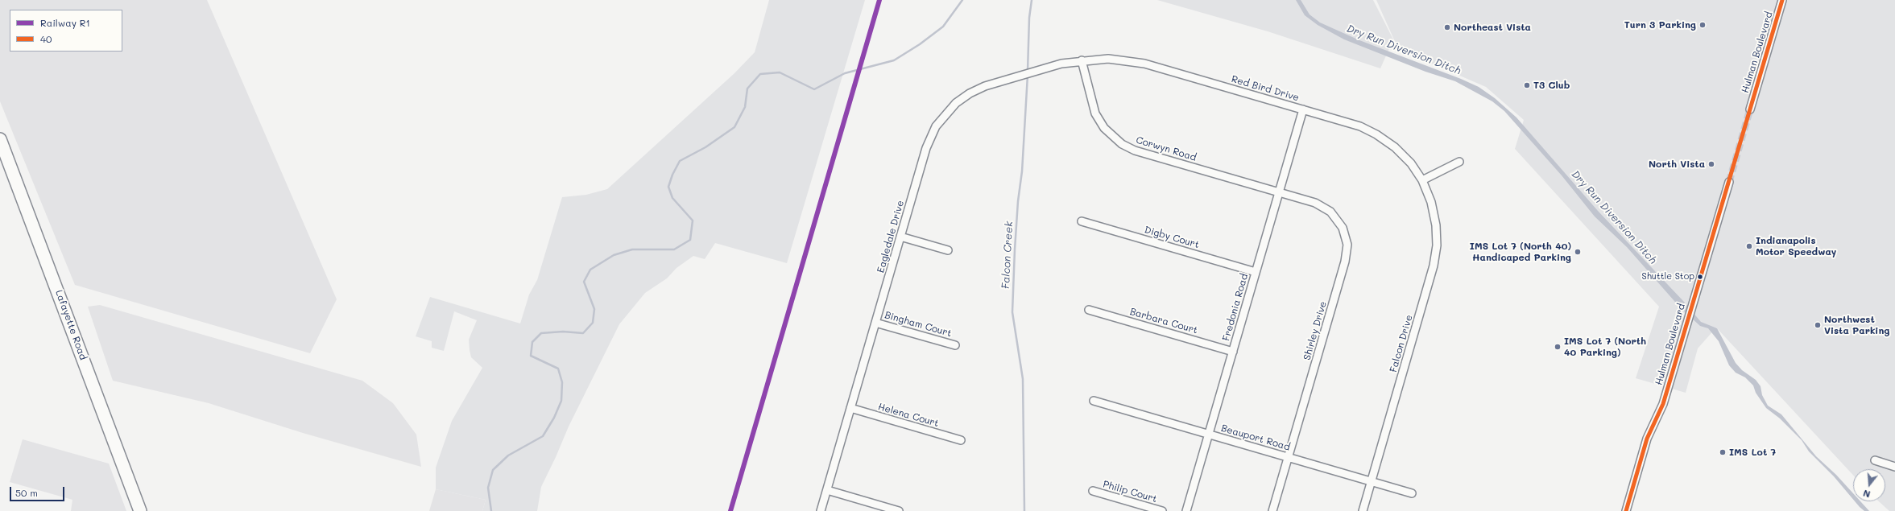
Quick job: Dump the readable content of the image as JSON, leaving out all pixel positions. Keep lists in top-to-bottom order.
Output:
{
  "streets": {
    "main road": ["Lafayette Road"],
    "street": [
      "Hulman Boulevard",
      "Red Bird Drive",
      "Corwyn Road",
      "Eagledale Drive",
      "Digby Court",
      "Fredonia Road",
      "Barbara Court",
      "Bingham Court",
      "Shirley Drive",
      "Falcon Drive",
      "Helena Court",
      "Beauport Road",
      "Philip Court"
    ]
  },
  "crossings": [
    ["Red Bird Drive", "Corwyn Road"],
    ["Red Bird Drive", "Eagledale Drive"],
    ["Red Bird Drive", "Fredonia Road"],
    ["Red Bird Drive", "Falcon Drive"],
    ["Corwyn Road", "Eagledale Drive"],
    ["Corwyn Road", "Fredonia Road"],
    ["Corwyn Road", "Shirley Drive"],
    ["Eagledale Drive", "Bingham Court"],
    ["Eagledale Drive", "Helena Court"],
    ["Digby Court", "Fredonia Road"],
    ["Fredonia Road", "Barbara Court"],
    ["Fredonia Road", "Shirley Drive"],
    ["Fredonia Road", "Beauport Road"],
    ["Shirley Drive", "Beauport Road"],
    ["Falcon Drive", "Beauport Road"]
  ],
  "water": ["Dry Run Diversion Ditch", "Falcon Creek"],
  "places": [
    "Turn 3 Parking",
    "Northeast Vista",
    "T3 Club",
    "North Vista",
    "Indianapolis Motor Speedway",
    "IMS Lot 7 (North 40) Handicaped Parking",
    "Shuttle Stop",
    "Northwest Vista Parking",
    "IMS Lot 7 (North 40 Parking)",
    "IMS Lot 7"
  ],
  "lines": ["rail line R1", "transit line 40"],
  "legend": ["Railway R1", "40"],
  "scale_bar": "50 m",
  "north": "bottom"
}
